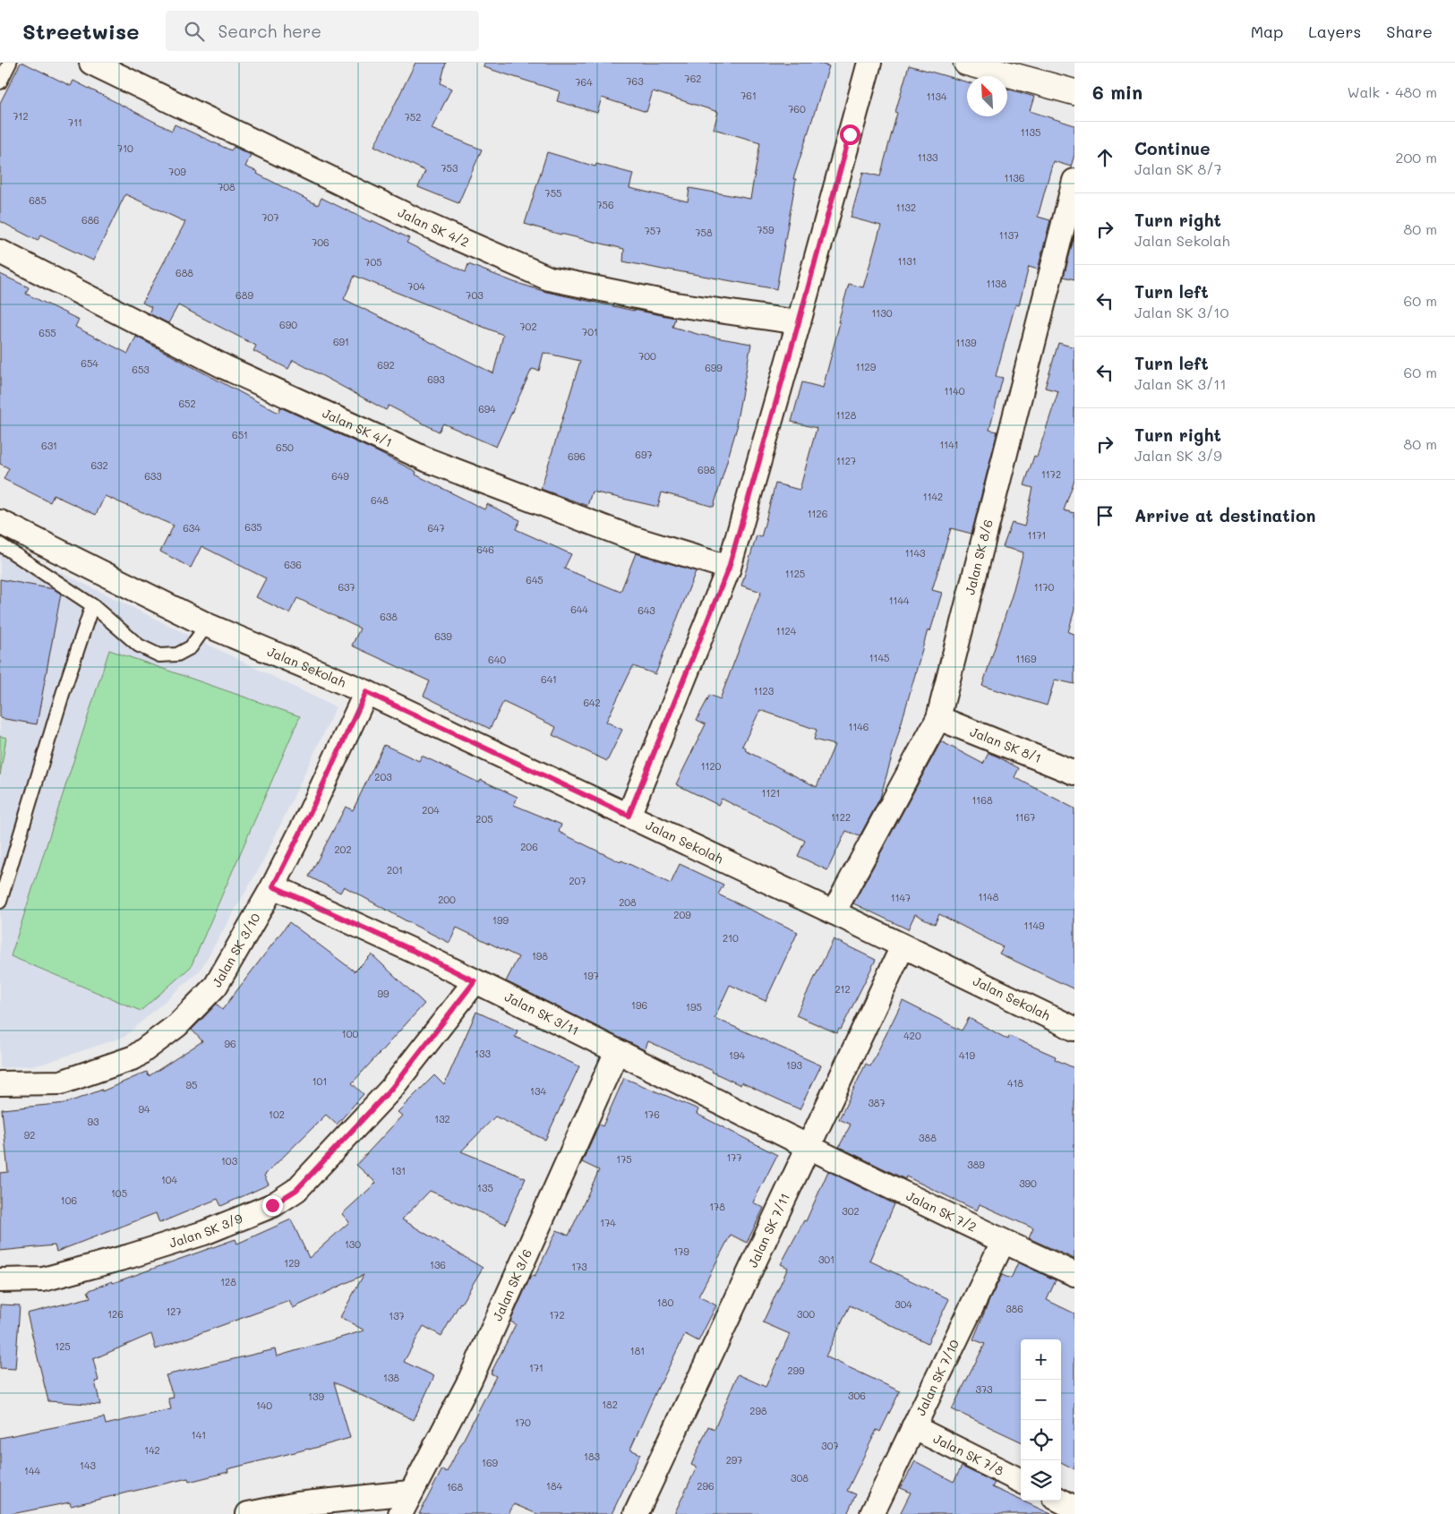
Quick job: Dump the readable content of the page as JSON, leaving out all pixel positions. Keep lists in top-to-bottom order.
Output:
{
  "streets": {
    "street": [
      "Jalan SK 4/2",
      "Jalan SK 4/1",
      "Jalan SK 8/6",
      "Jalan Sekolah",
      "Jalan SK 8/1",
      "Jalan SK 3/10",
      "Jalan SK 3/11",
      "Jalan SK 7/2",
      "Jalan SK 3/9",
      "Jalan SK 7/11",
      "Jalan SK 3/6",
      "Jalan SK 7/10",
      "Jalan SK 7/8"
    ]
  },
  "crossings": [
    ["Jalan SK 8/6", "Jalan Sekolah"],
    ["Jalan SK 8/6", "Jalan SK 8/1"],
    ["Jalan Sekolah", "Jalan SK 3/10"],
    ["Jalan Sekolah", "Jalan SK 7/11"],
    ["Jalan SK 3/10", "Jalan SK 3/11"],
    ["Jalan SK 3/11", "Jalan SK 7/2"],
    ["Jalan SK 3/11", "Jalan SK 3/9"],
    ["Jalan SK 3/11", "Jalan SK 7/11"],
    ["Jalan SK 3/11", "Jalan SK 3/6"],
    ["Jalan SK 7/2", "Jalan SK 7/11"],
    ["Jalan SK 7/2", "Jalan SK 7/10"],
    ["Jalan SK 7/10", "Jalan SK 7/8"]
  ],
  "house_numbers": [
    "762",
    "763",
    "764",
    "761",
    "1134",
    "760",
    "712",
    "752",
    "711",
    "1135",
    "710",
    "1133",
    "753",
    "709",
    "1136",
    "708",
    "755",
    "685",
    "756",
    "1132",
    "707",
    "686",
    "759",
    "757",
    "758",
    "1137",
    "706",
    "1131",
    "705",
    "688",
    "1138",
    "704",
    "689",
    "703",
    "1130",
    "690",
    "702",
    "701",
    "655",
    "691",
    "1139",
    "700",
    "654",
    "692",
    "1129",
    "699",
    "653",
    "693",
    "1140",
    "652",
    "694",
    "1128",
    "651",
    "1141",
    "631",
    "650",
    "697",
    "696",
    "1127",
    "632",
    "698",
    "1172",
    "633",
    "649",
    "1142",
    "648",
    "1126",
    "635",
    "634",
    "647",
    "1171",
    "646",
    "1143",
    "636",
    "1125",
    "645",
    "637",
    "1170",
    "1144",
    "644",
    "643",
    "638",
    "1124",
    "639",
    "1145",
    "1169",
    "640",
    "641",
    "1123",
    "642",
    "1146",
    "1120",
    "203",
    "1121",
    "1168",
    "204",
    "1122",
    "1167",
    "205",
    "206",
    "202",
    "201",
    "207",
    "1148",
    "1147",
    "200",
    "208",
    "209",
    "199",
    "1149",
    "210",
    "198",
    "197",
    "212",
    "99",
    "196",
    "195",
    "100",
    "420",
    "96",
    "133",
    "194",
    "419",
    "193",
    "101",
    "418",
    "95",
    "134",
    "387",
    "94",
    "102",
    "176",
    "132",
    "93",
    "92",
    "388",
    "177",
    "175",
    "103",
    "389",
    "131",
    "104",
    "390",
    "135",
    "105",
    "106",
    "178",
    "302",
    "174",
    "130",
    "179",
    "301",
    "129",
    "136",
    "173",
    "128",
    "180",
    "304",
    "386",
    "127",
    "126",
    "300",
    "172",
    "137",
    "125",
    "181",
    "171",
    "299",
    "138",
    "373",
    "306",
    "139",
    "182",
    "140",
    "298",
    "170",
    "141",
    "307",
    "142",
    "183",
    "297",
    "169",
    "143",
    "144",
    "308",
    "184",
    "296",
    "168"
  ],
  "north": "top left",
  "page": {
    "header": "Streetwise",
    "search": "Search here",
    "nav": ["Map", "Layers", "Share"],
    "heading": ["6 min", "Walk · 480 m"],
    "list": [
      ["Continue", "Jalan SK 8/7", "200 m"],
      ["Turn right", "Jalan Sekolah", "80 m"],
      ["Turn left", "Jalan SK 3/10", "60 m"],
      ["Turn left", "Jalan SK 3/11", "60 m"],
      ["Turn right", "Jalan SK 3/9", "80 m"],
      "Arrive at destination"
    ],
    "map_buttons": ["+", "−"]
  }
}
